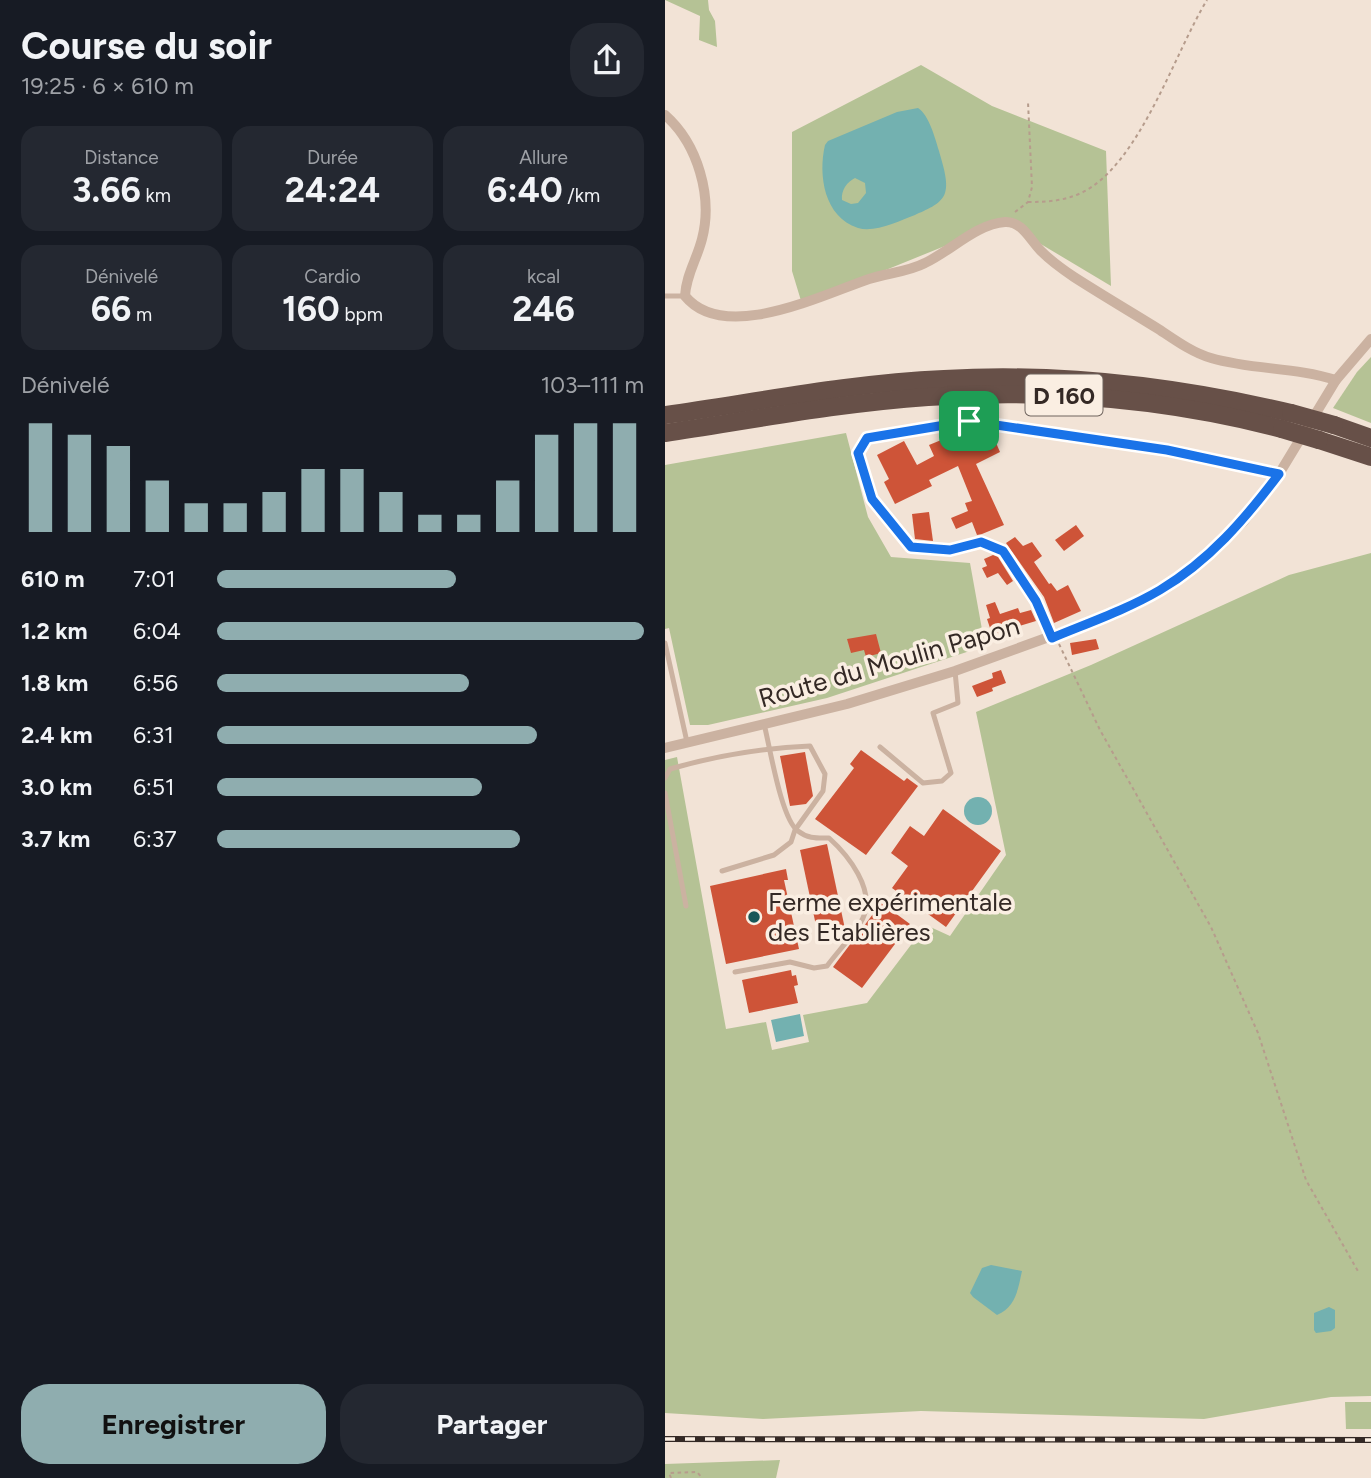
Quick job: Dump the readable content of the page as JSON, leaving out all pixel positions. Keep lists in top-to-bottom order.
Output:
{
  "streets": {
    "highway": ["D 160"],
    "street": ["Route du Moulin Papon"]
  },
  "places": ["Ferme expérimentale des Etablières"],
  "page": {
    "heading": ["Course du soir", "19:25 · 6 × 610 m"],
    "stats": [
      ["Distance", "3.66 km"],
      ["Durée", "24:24"],
      ["Allure", "6:40 /km"],
      ["Dénivelé", "66 m"],
      ["Cardio", "160 bpm"],
      ["kcal", "246"]
    ],
    "chart": ["Dénivelé", "103–111 m"],
    "list": [
      {
        "name": "610 m",
        "note": "7:01"
      },
      {
        "name": "1.2 km",
        "note": "6:04"
      },
      {
        "name": "1.8 km",
        "note": "6:56"
      },
      {
        "name": "2.4 km",
        "note": "6:31"
      },
      {
        "name": "3.0 km",
        "note": "6:51"
      },
      {
        "name": "3.7 km",
        "note": "6:37"
      }
    ],
    "buttons": ["Enregistrer", "Partager"]
  }
}
